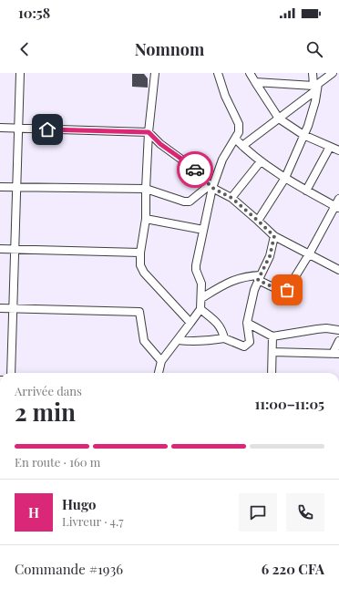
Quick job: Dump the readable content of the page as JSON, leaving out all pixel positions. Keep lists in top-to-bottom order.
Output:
{
  "page": {
    "status": "10:58",
    "header": "Nomnom",
    "heading": ["2 min", "Arrivée dans", "11:00–11:05"],
    "panel": [
      "Hugo",
      "Livreur · 4.7",
      "Commande #1936",
      "6 220 CFA"
    ],
    "bar": "En route · 160 m",
    "round": "H"
  }
}
